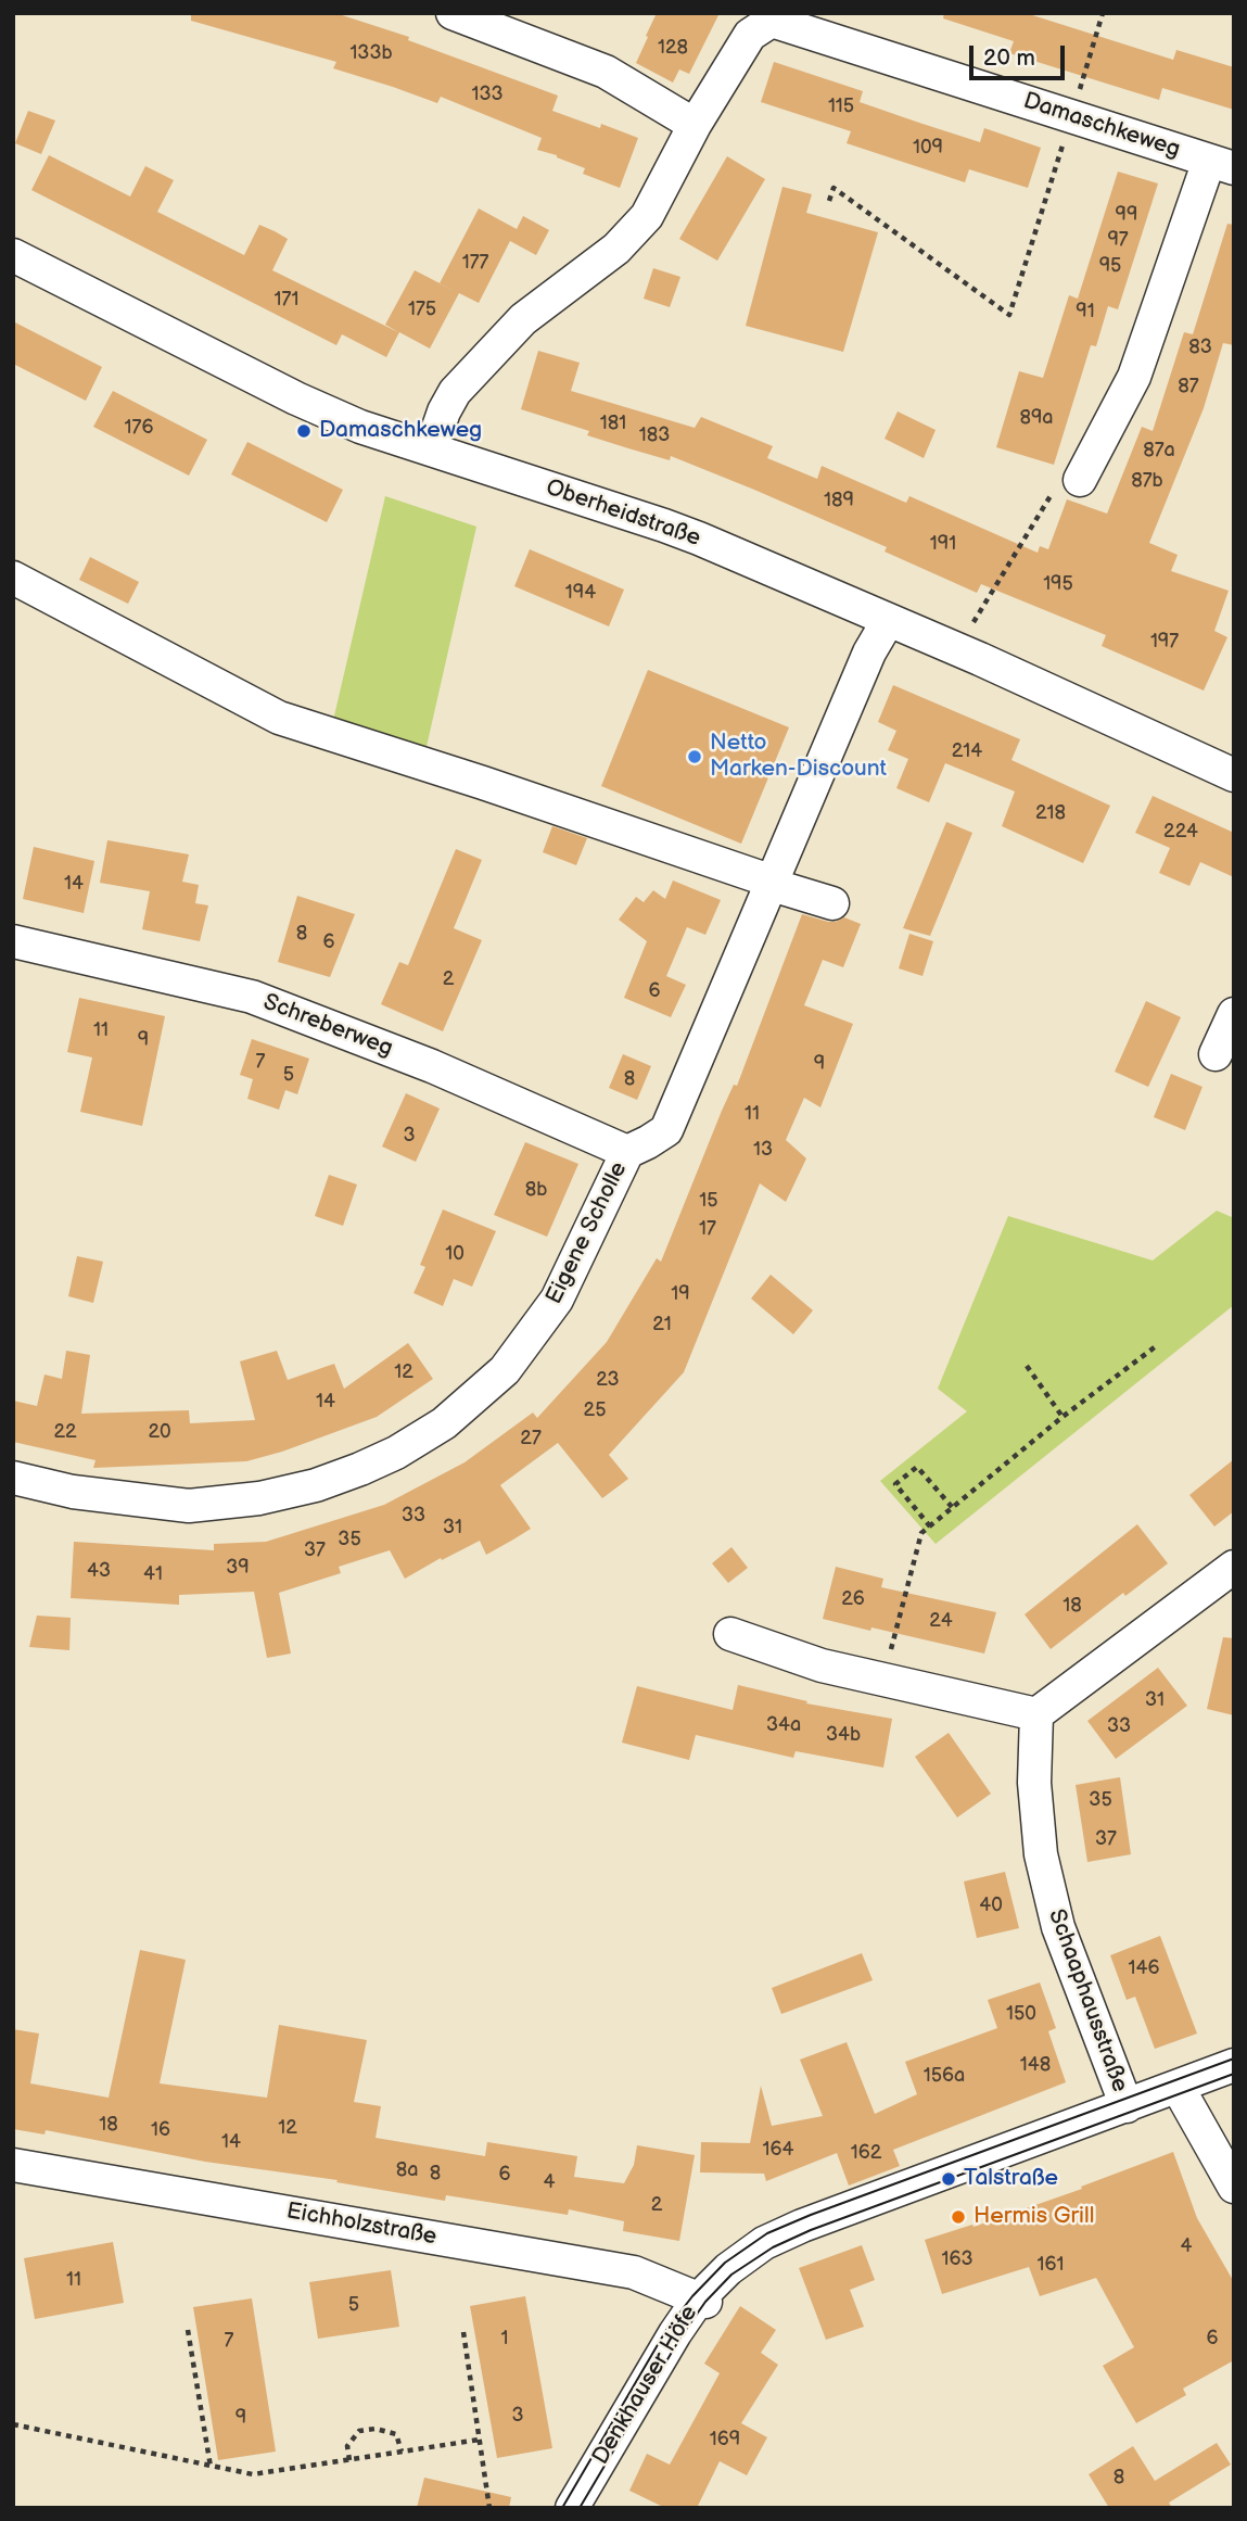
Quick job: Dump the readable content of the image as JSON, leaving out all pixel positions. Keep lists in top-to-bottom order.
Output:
{
  "streets": {
    "street": [
      "Damaschkeweg",
      "Oberheidstraße",
      "Schreberweg",
      "Eigene Scholle",
      "Schaaphausstraße",
      "Eichholzstraße",
      "Denkhauser Höfe"
    ]
  },
  "crossings": [
    ["Damaschkeweg", "Oberheidstraße"],
    ["Oberheidstraße", "Eigene Scholle"],
    ["Schreberweg", "Eigene Scholle"],
    ["Schaaphausstraße", "Denkhauser Höfe"],
    ["Eichholzstraße", "Denkhauser Höfe"]
  ],
  "places": [
    "Damaschkeweg",
    "Netto Marken-Discount",
    "Talstraße",
    "Hermis Grill"
  ],
  "house_numbers": [
    "128",
    "133b",
    "133",
    "115",
    "109",
    "99",
    "97",
    "177",
    "95",
    "171",
    "175",
    "91",
    "83",
    "87",
    "89a",
    "181",
    "176",
    "183",
    "87a",
    "87b",
    "189",
    "191",
    "195",
    "194",
    "197",
    "214",
    "218",
    "224",
    "14",
    "8",
    "6",
    "2",
    "6",
    "11",
    "9",
    "7",
    "9",
    "5",
    "8",
    "11",
    "3",
    "13",
    "8b",
    "15",
    "17",
    "10",
    "19",
    "21",
    "12",
    "23",
    "14",
    "25",
    "22",
    "20",
    "27",
    "33",
    "31",
    "35",
    "37",
    "39",
    "43",
    "41",
    "26",
    "18",
    "24",
    "31",
    "34a",
    "33",
    "34b",
    "35",
    "37",
    "40",
    "146",
    "150",
    "148",
    "156a",
    "18",
    "12",
    "16",
    "14",
    "164",
    "162",
    "8a",
    "8",
    "6",
    "4",
    "2",
    "4",
    "163",
    "161",
    "11",
    "5",
    "1",
    "6",
    "7",
    "3",
    "9",
    "169",
    "8"
  ],
  "scale_bar": "20 m"
}
